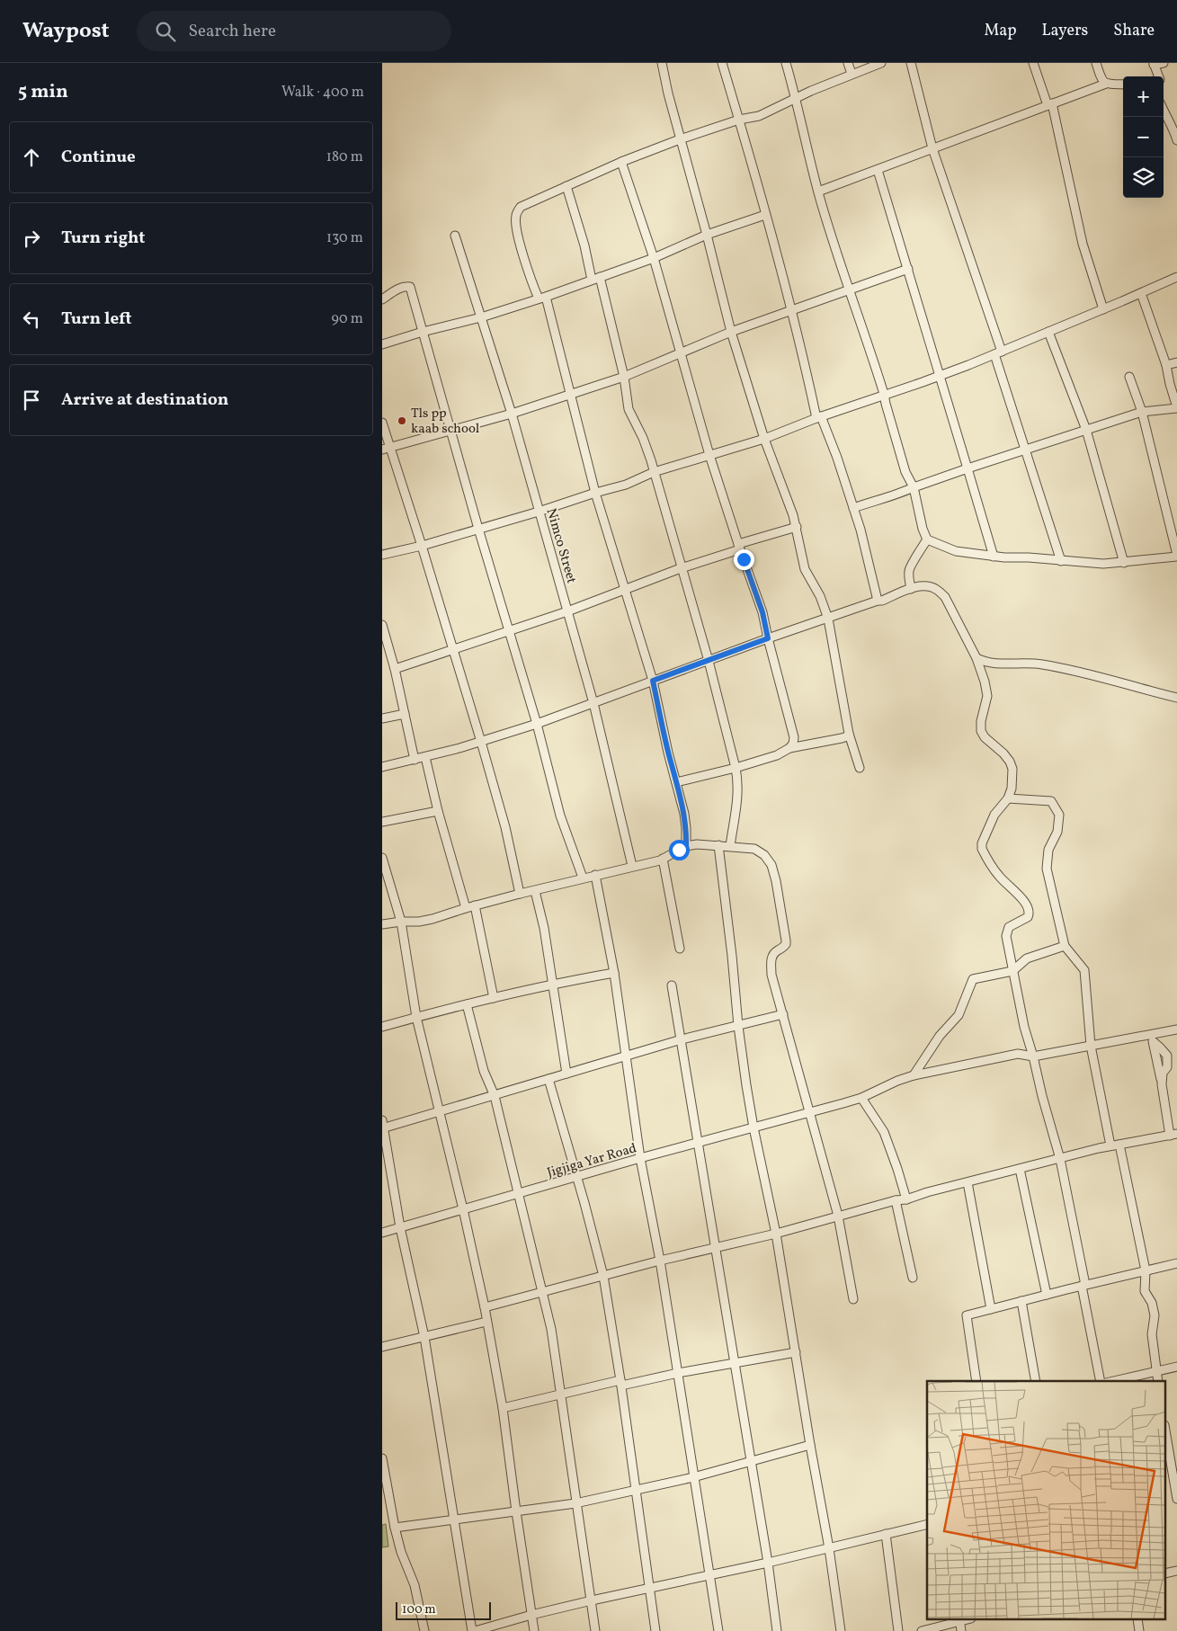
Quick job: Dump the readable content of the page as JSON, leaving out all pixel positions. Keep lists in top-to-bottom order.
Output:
{
  "streets": {
    "street": ["Nimco Street", "Jigjiga Yar Road"]
  },
  "places": ["Tls pp kaab school"],
  "scale_bar": "100 m",
  "page": {
    "header": "Waypost",
    "search": "Search here",
    "nav": ["Map", "Layers", "Share"],
    "heading": ["5 min", "Walk · 400 m"],
    "map_buttons": ["+", "−"],
    "list": [
      ["Continue", "180 m"],
      ["Turn right", "130 m"],
      ["Turn left", "90 m"],
      "Arrive at destination"
    ],
    "scale": "100 m"
  }
}
